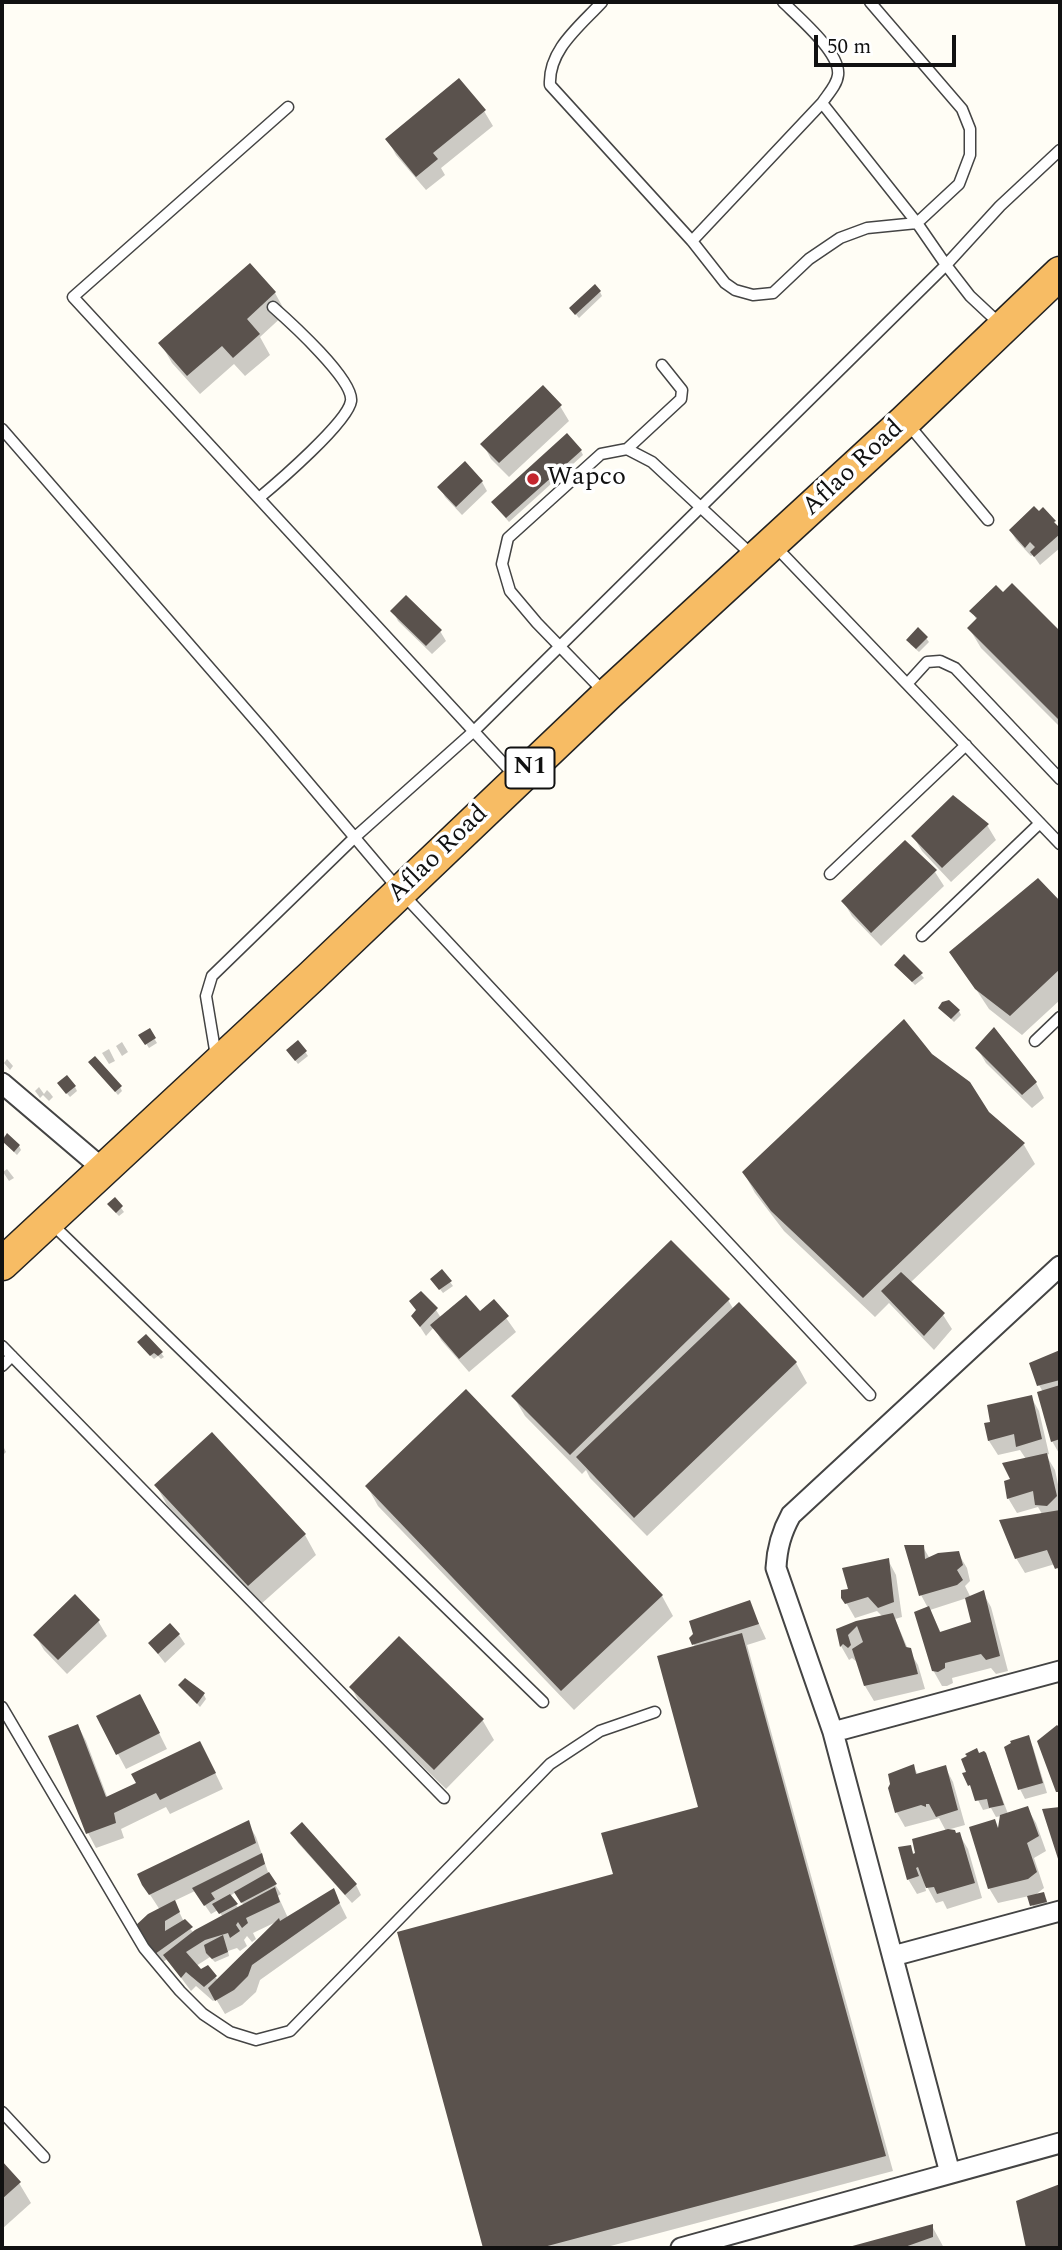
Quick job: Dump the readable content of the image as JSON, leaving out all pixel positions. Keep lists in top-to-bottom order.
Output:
{
  "streets": {
    "highway": ["Aflao Road", "N1"]
  },
  "places": ["Wapco"],
  "scale_bar": "50 m"
}
